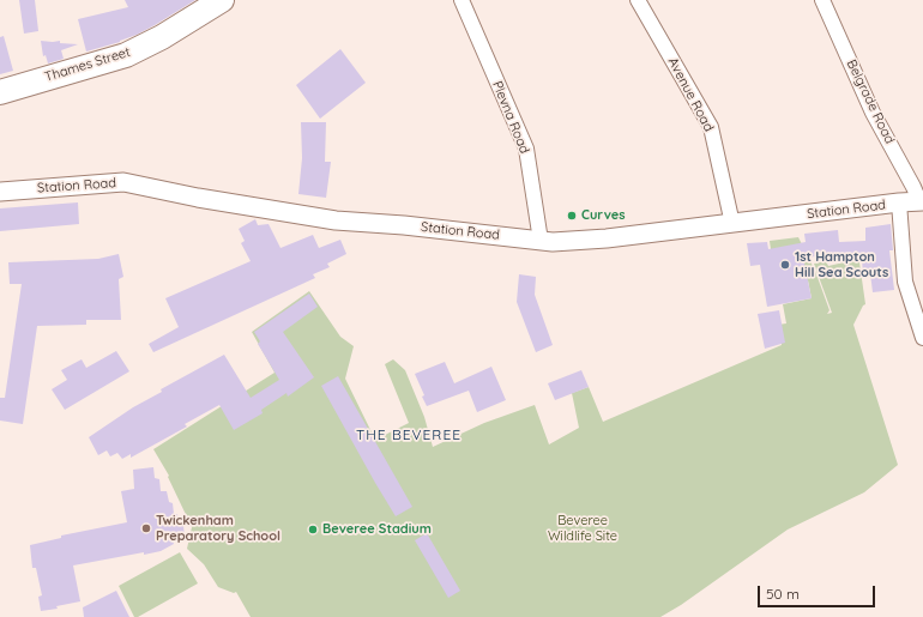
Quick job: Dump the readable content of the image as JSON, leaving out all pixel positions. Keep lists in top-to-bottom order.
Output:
{
  "streets": {
    "highway": ["Thames Street"],
    "street": [
      "Avenue Road",
      "Belgrade Road",
      "Plevna Road",
      "Station Road"
    ]
  },
  "crossings": [
    ["Avenue Road", "Station Road"],
    ["Belgrade Road", "Station Road"],
    ["Plevna Road", "Station Road"]
  ],
  "districts": ["THE BEVEREE"],
  "parks": ["Beveree Wildlife Site"],
  "places": [
    "Curves",
    "1st Hampton Hill Sea Scouts",
    "Twickenham Preparatory School",
    "Beveree Stadium"
  ],
  "scale_bar": "50 m"
}
